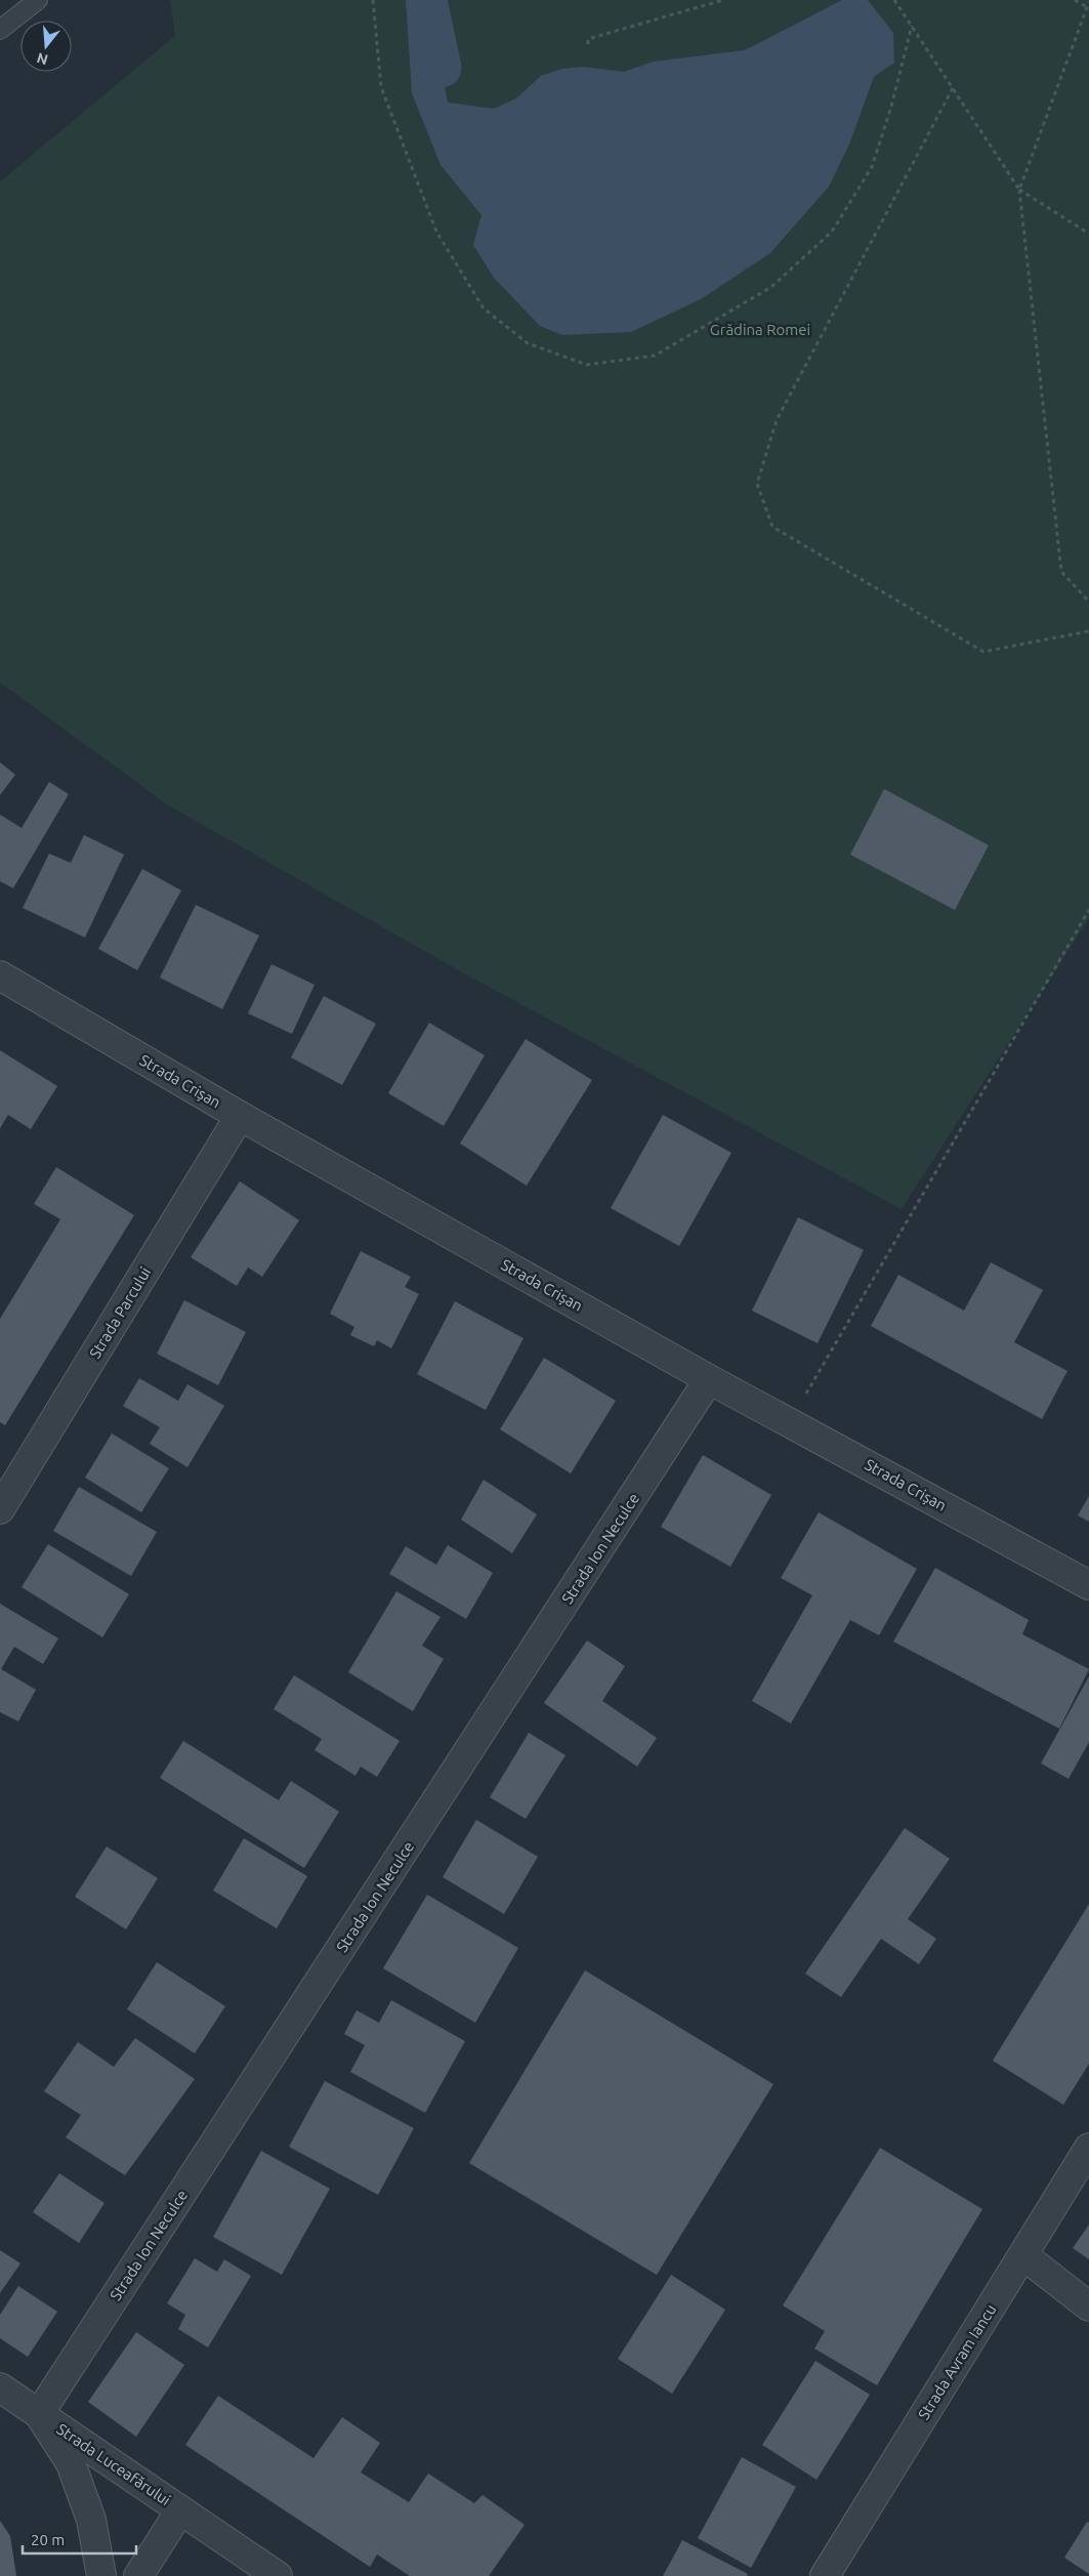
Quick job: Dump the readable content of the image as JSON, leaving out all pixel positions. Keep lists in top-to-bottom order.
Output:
{
  "streets": {
    "street": [
      "Strada Crișan",
      "Strada Parcului",
      "Strada Ion Neculce",
      "Strada Avram Iancu",
      "Strada Luceafărului"
    ]
  },
  "crossings": [
    ["Strada Crișan", "Strada Parcului"],
    ["Strada Crișan", "Strada Ion Neculce"],
    ["Strada Ion Neculce", "Strada Luceafărului"]
  ],
  "parks": ["Grădina Romei"],
  "scale_bar": "20 m",
  "north": "bottom"
}
